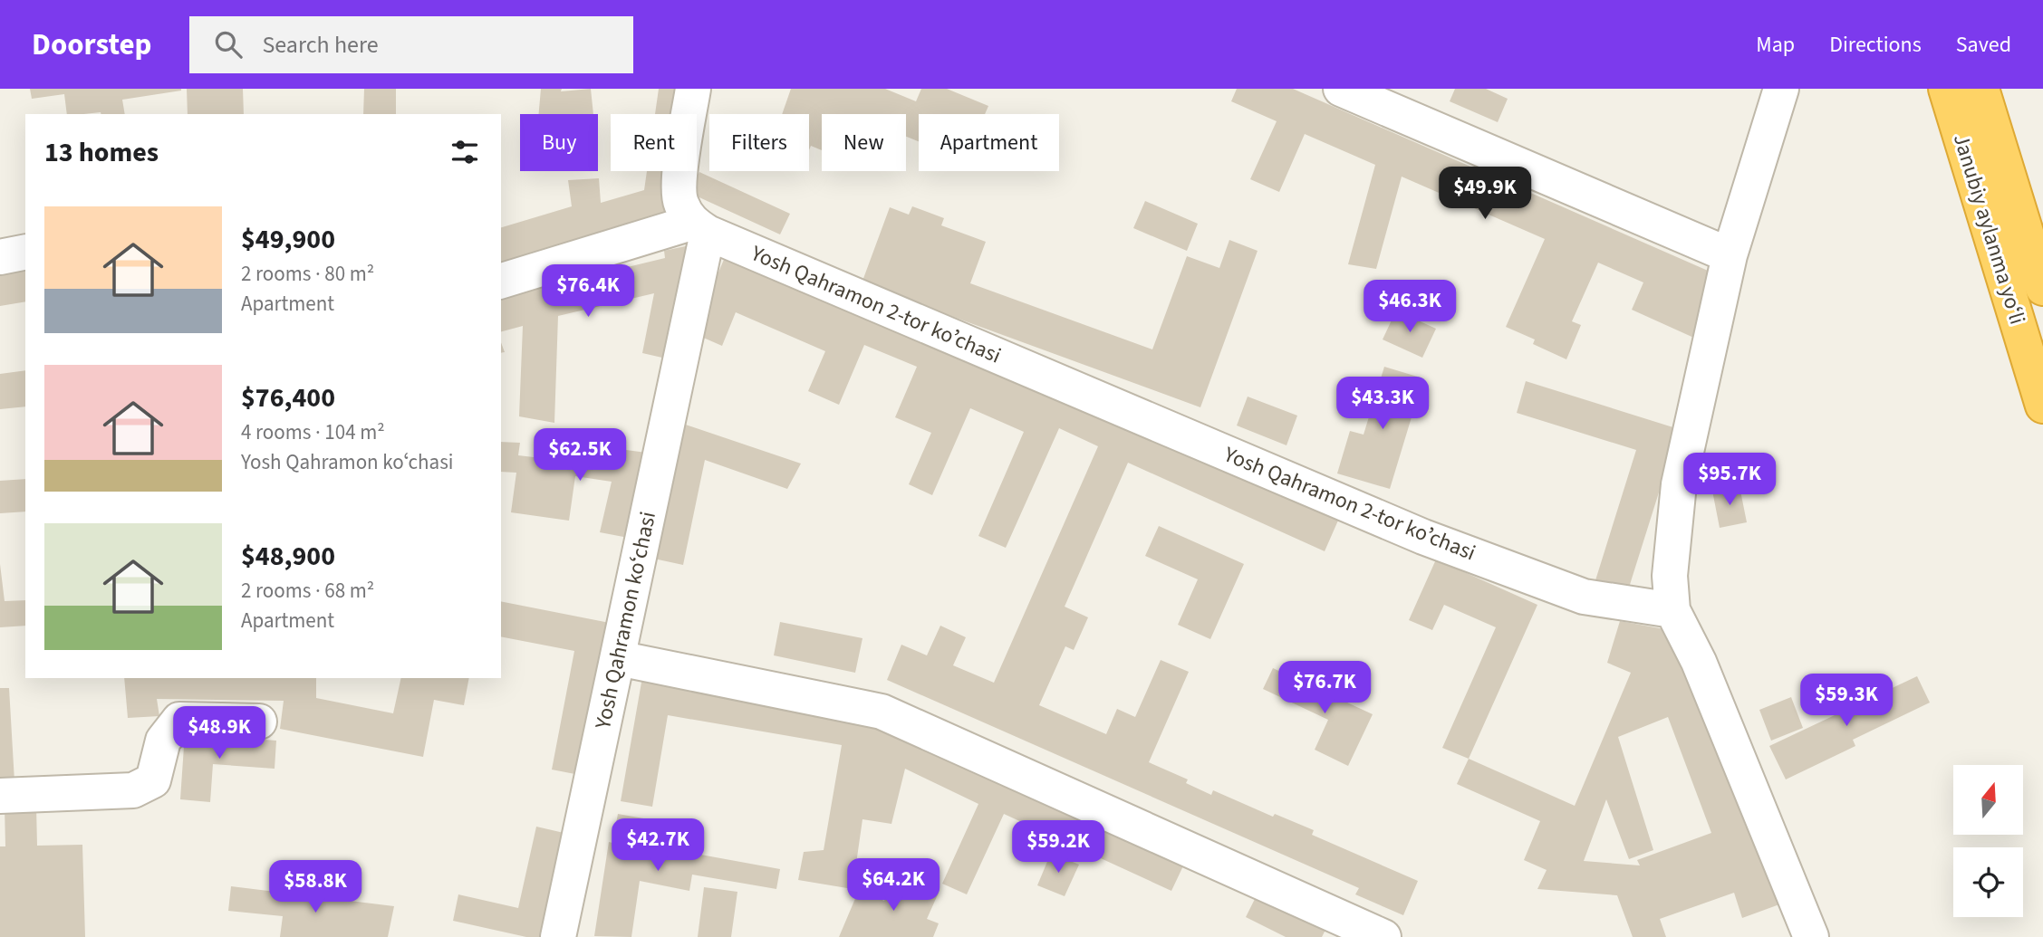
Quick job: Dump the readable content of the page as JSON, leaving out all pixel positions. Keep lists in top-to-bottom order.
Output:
{
  "streets": {
    "highway": ["Janubiy aylanma yoʻli"],
    "street": ["Yosh Qahramon 2-tor koʼchasi", "Yosh Qahramon koʻchasi"]
  },
  "crossings": [
    ["Yosh Qahramon 2-tor koʼchasi", "Yosh Qahramon koʻchasi"]
  ],
  "north": "top",
  "page": {
    "header": "Doorstep",
    "search": "Search here",
    "nav": ["Map", "Directions", "Saved"],
    "chip": [
      "Buy",
      "Rent",
      "Filters",
      "New",
      "Apartment"
    ],
    "heading": "13 homes",
    "price": [
      "$49.9K",
      "$76.4K",
      "$46.3K",
      "$43.3K",
      "$62.5K",
      "$95.7K",
      "$76.7K",
      "$59.3K",
      "$48.9K",
      "$42.7K",
      "$59.2K",
      "$64.2K",
      "$58.8K"
    ],
    "list": [
      {
        "name": "$49,900",
        "note": "2 rooms · 80 m² · Apartment"
      },
      {
        "name": "$76,400",
        "note": "4 rooms · 104 m² · Yosh Qahramon koʻchasi"
      },
      {
        "name": "$48,900",
        "note": "2 rooms · 68 m² · Apartment"
      }
    ]
  }
}
